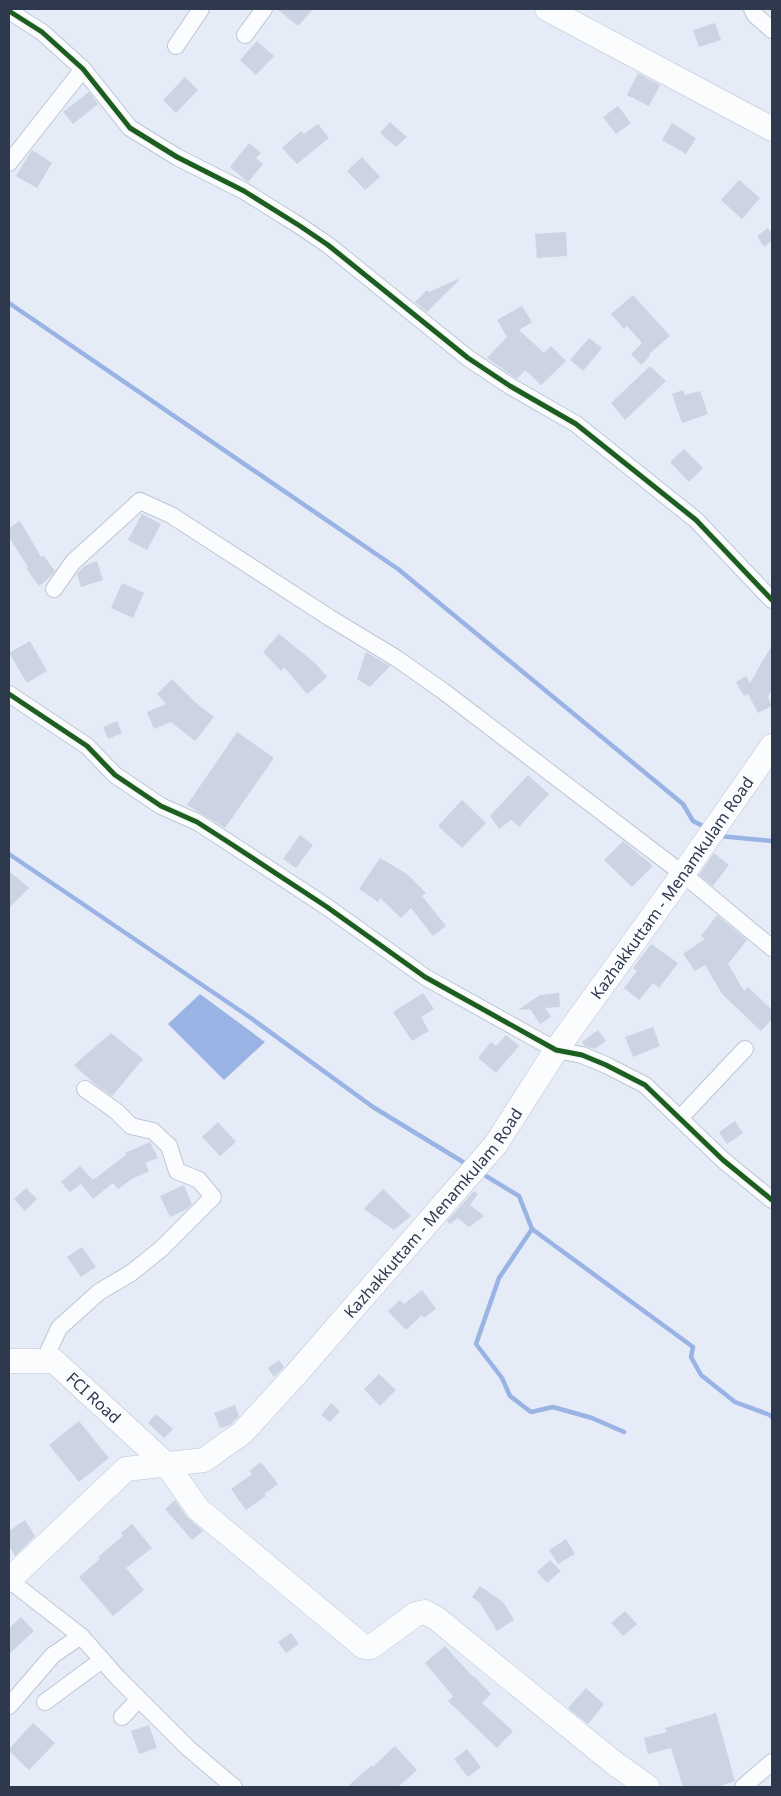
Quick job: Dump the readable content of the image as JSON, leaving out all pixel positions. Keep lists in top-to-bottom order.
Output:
{
  "streets": {
    "main road": ["Kazhakkuttam - Menamkulam Road", "FCI Road"]
  },
  "crossings": [
    ["Kazhakkuttam - Menamkulam Road", "FCI Road"]
  ]
}
